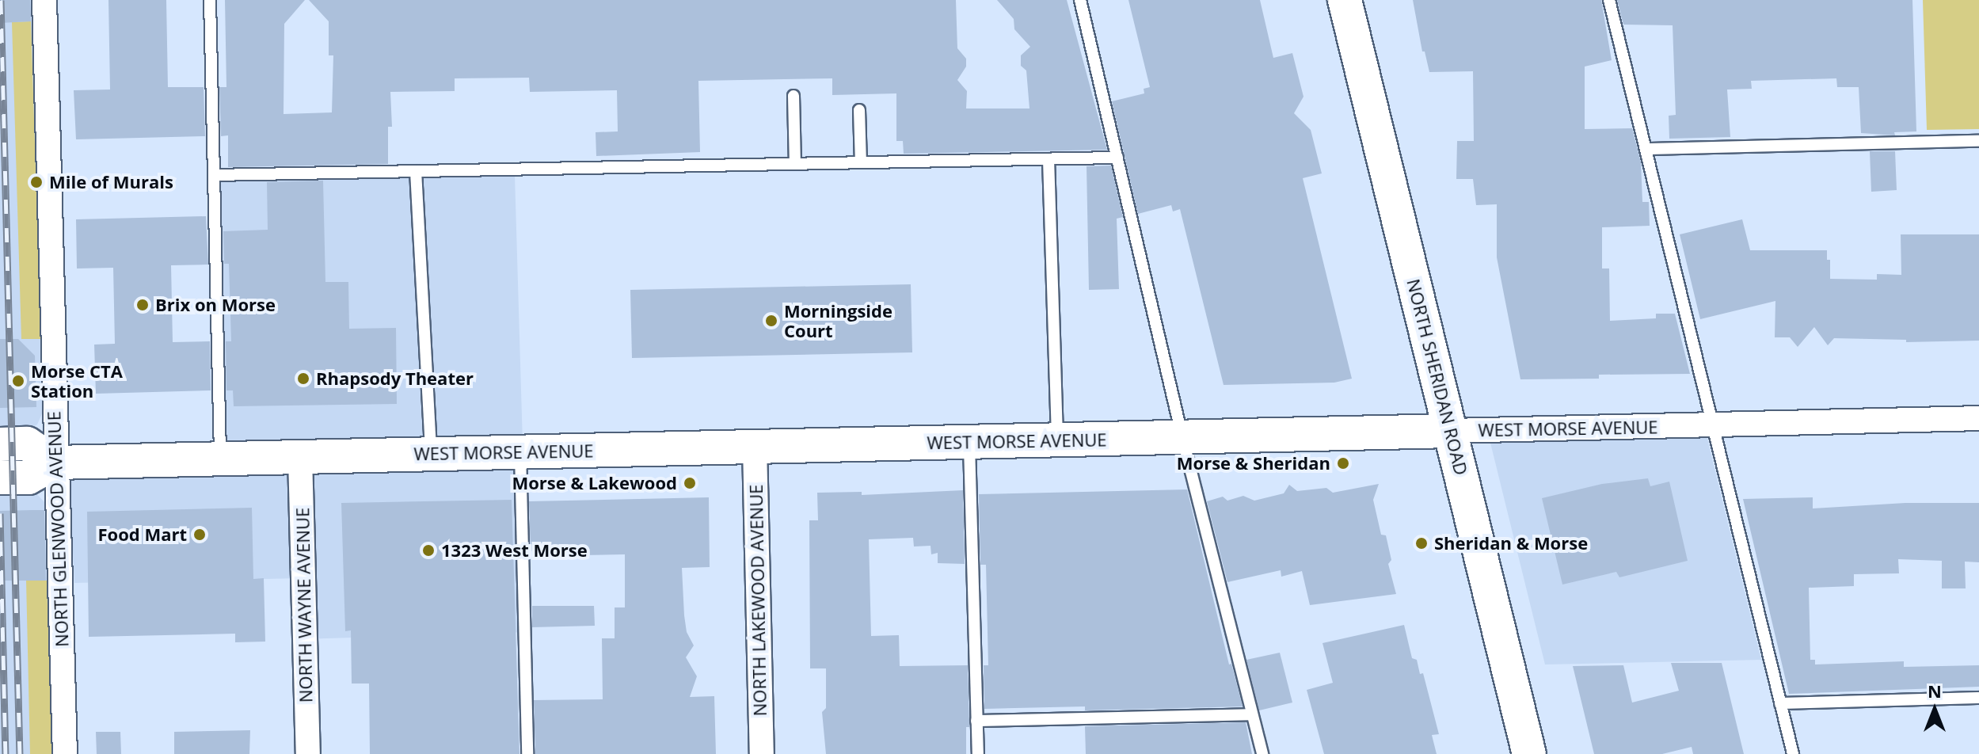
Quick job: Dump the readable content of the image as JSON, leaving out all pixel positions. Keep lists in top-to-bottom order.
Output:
{
  "streets": {
    "street": [
      "NORTH SHERIDAN ROAD",
      "WEST MORSE AVENUE",
      "NORTH GLENWOOD AVENUE",
      "NORTH LAKEWOOD AVENUE",
      "NORTH WAYNE AVENUE"
    ]
  },
  "crossings": [
    ["NORTH SHERIDAN ROAD", "WEST MORSE AVENUE"],
    ["WEST MORSE AVENUE", "NORTH GLENWOOD AVENUE"],
    ["WEST MORSE AVENUE", "NORTH LAKEWOOD AVENUE"],
    ["WEST MORSE AVENUE", "NORTH WAYNE AVENUE"]
  ],
  "places": [
    "Mile of Murals",
    "Brix on Morse",
    "Morningside Court",
    "Rhapsody Theater",
    "Morse CTA Station",
    "Morse & Sheridan",
    "Morse & Lakewood",
    "Food Mart",
    "Sheridan & Morse",
    "1323 West Morse"
  ],
  "north": "top"
}
